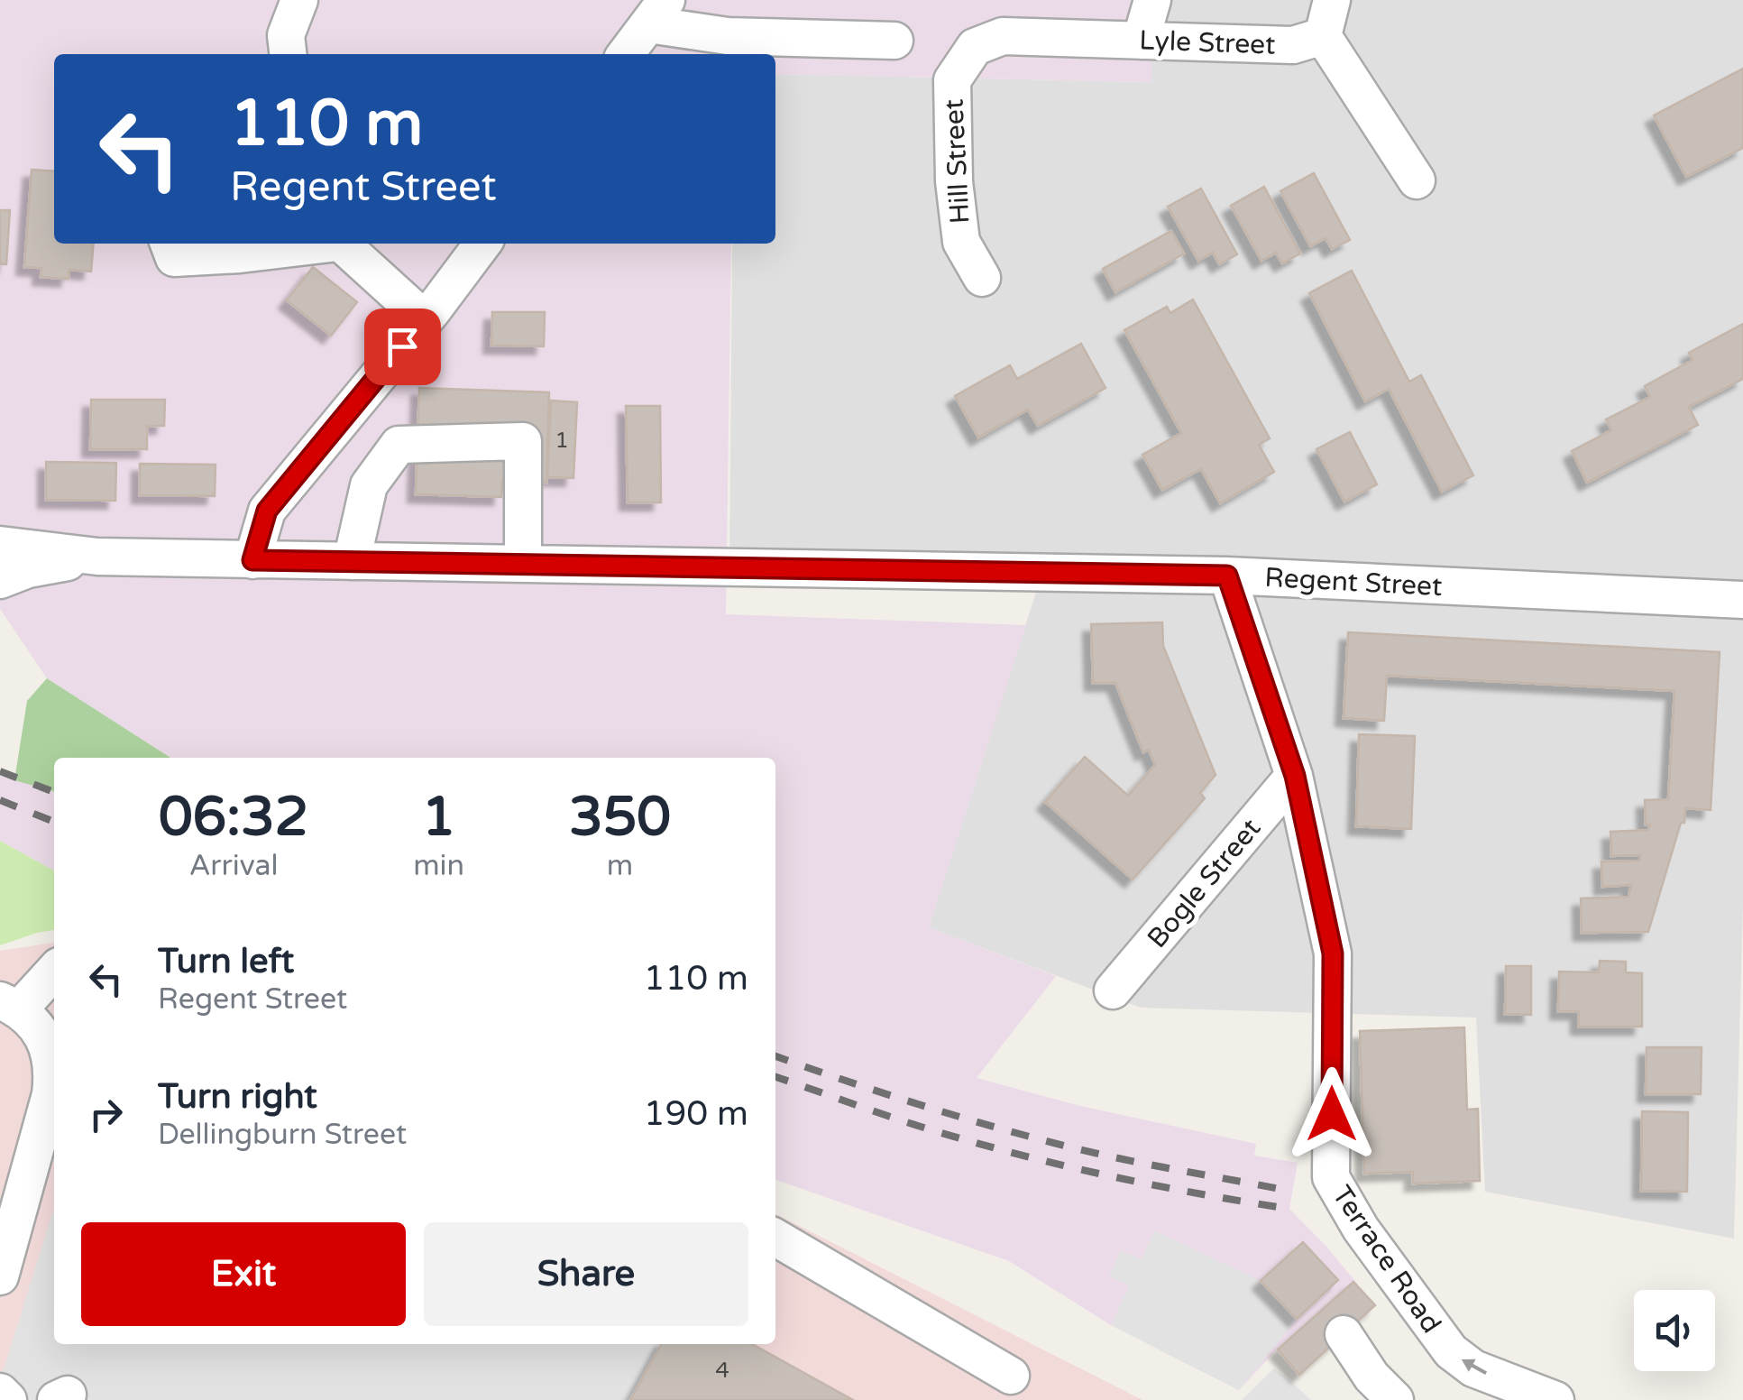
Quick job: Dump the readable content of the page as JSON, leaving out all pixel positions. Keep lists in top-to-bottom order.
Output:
{
  "streets": {
    "street": [
      "Lyle Street",
      "Hill Street",
      "Regent Street",
      "Bogle Street",
      "Terrace Road"
    ]
  },
  "crossings": [
    ["Lyle Street", "Hill Street"],
    ["Regent Street", "Terrace Road"],
    ["Bogle Street", "Terrace Road"]
  ],
  "one_way": ["Terrace Road"],
  "house_numbers": ["1", "4"],
  "page": {
    "turn": ["110 m", "Regent Street"],
    "eta": [
      "06:32",
      "Arrival",
      "1",
      "min",
      "350",
      "m"
    ],
    "list": [
      {
        "name": "Turn left",
        "note": "Regent Street",
        "value": "110 m"
      },
      {
        "name": "Turn right",
        "note": "Dellingburn Street",
        "value": "190 m"
      }
    ],
    "buttons": ["Exit", "Share"]
  }
}
